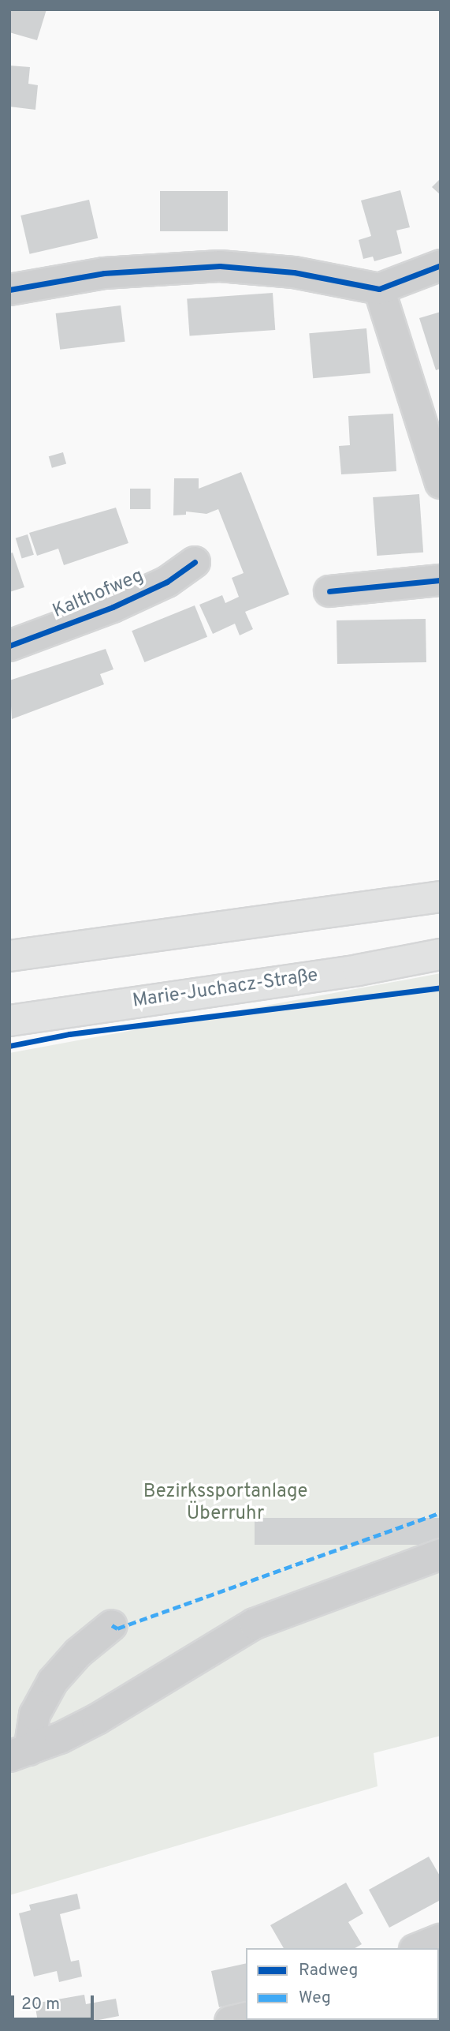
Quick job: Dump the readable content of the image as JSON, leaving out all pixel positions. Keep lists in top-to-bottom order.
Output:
{
  "streets": {
    "main road": ["Marie-Juchacz-Straße"],
    "street": ["Kalthofweg"]
  },
  "parks": ["Bezirkssportanlage Überruhr"],
  "legend": ["Radweg", "Weg"],
  "scale_bar": "20 m"
}
